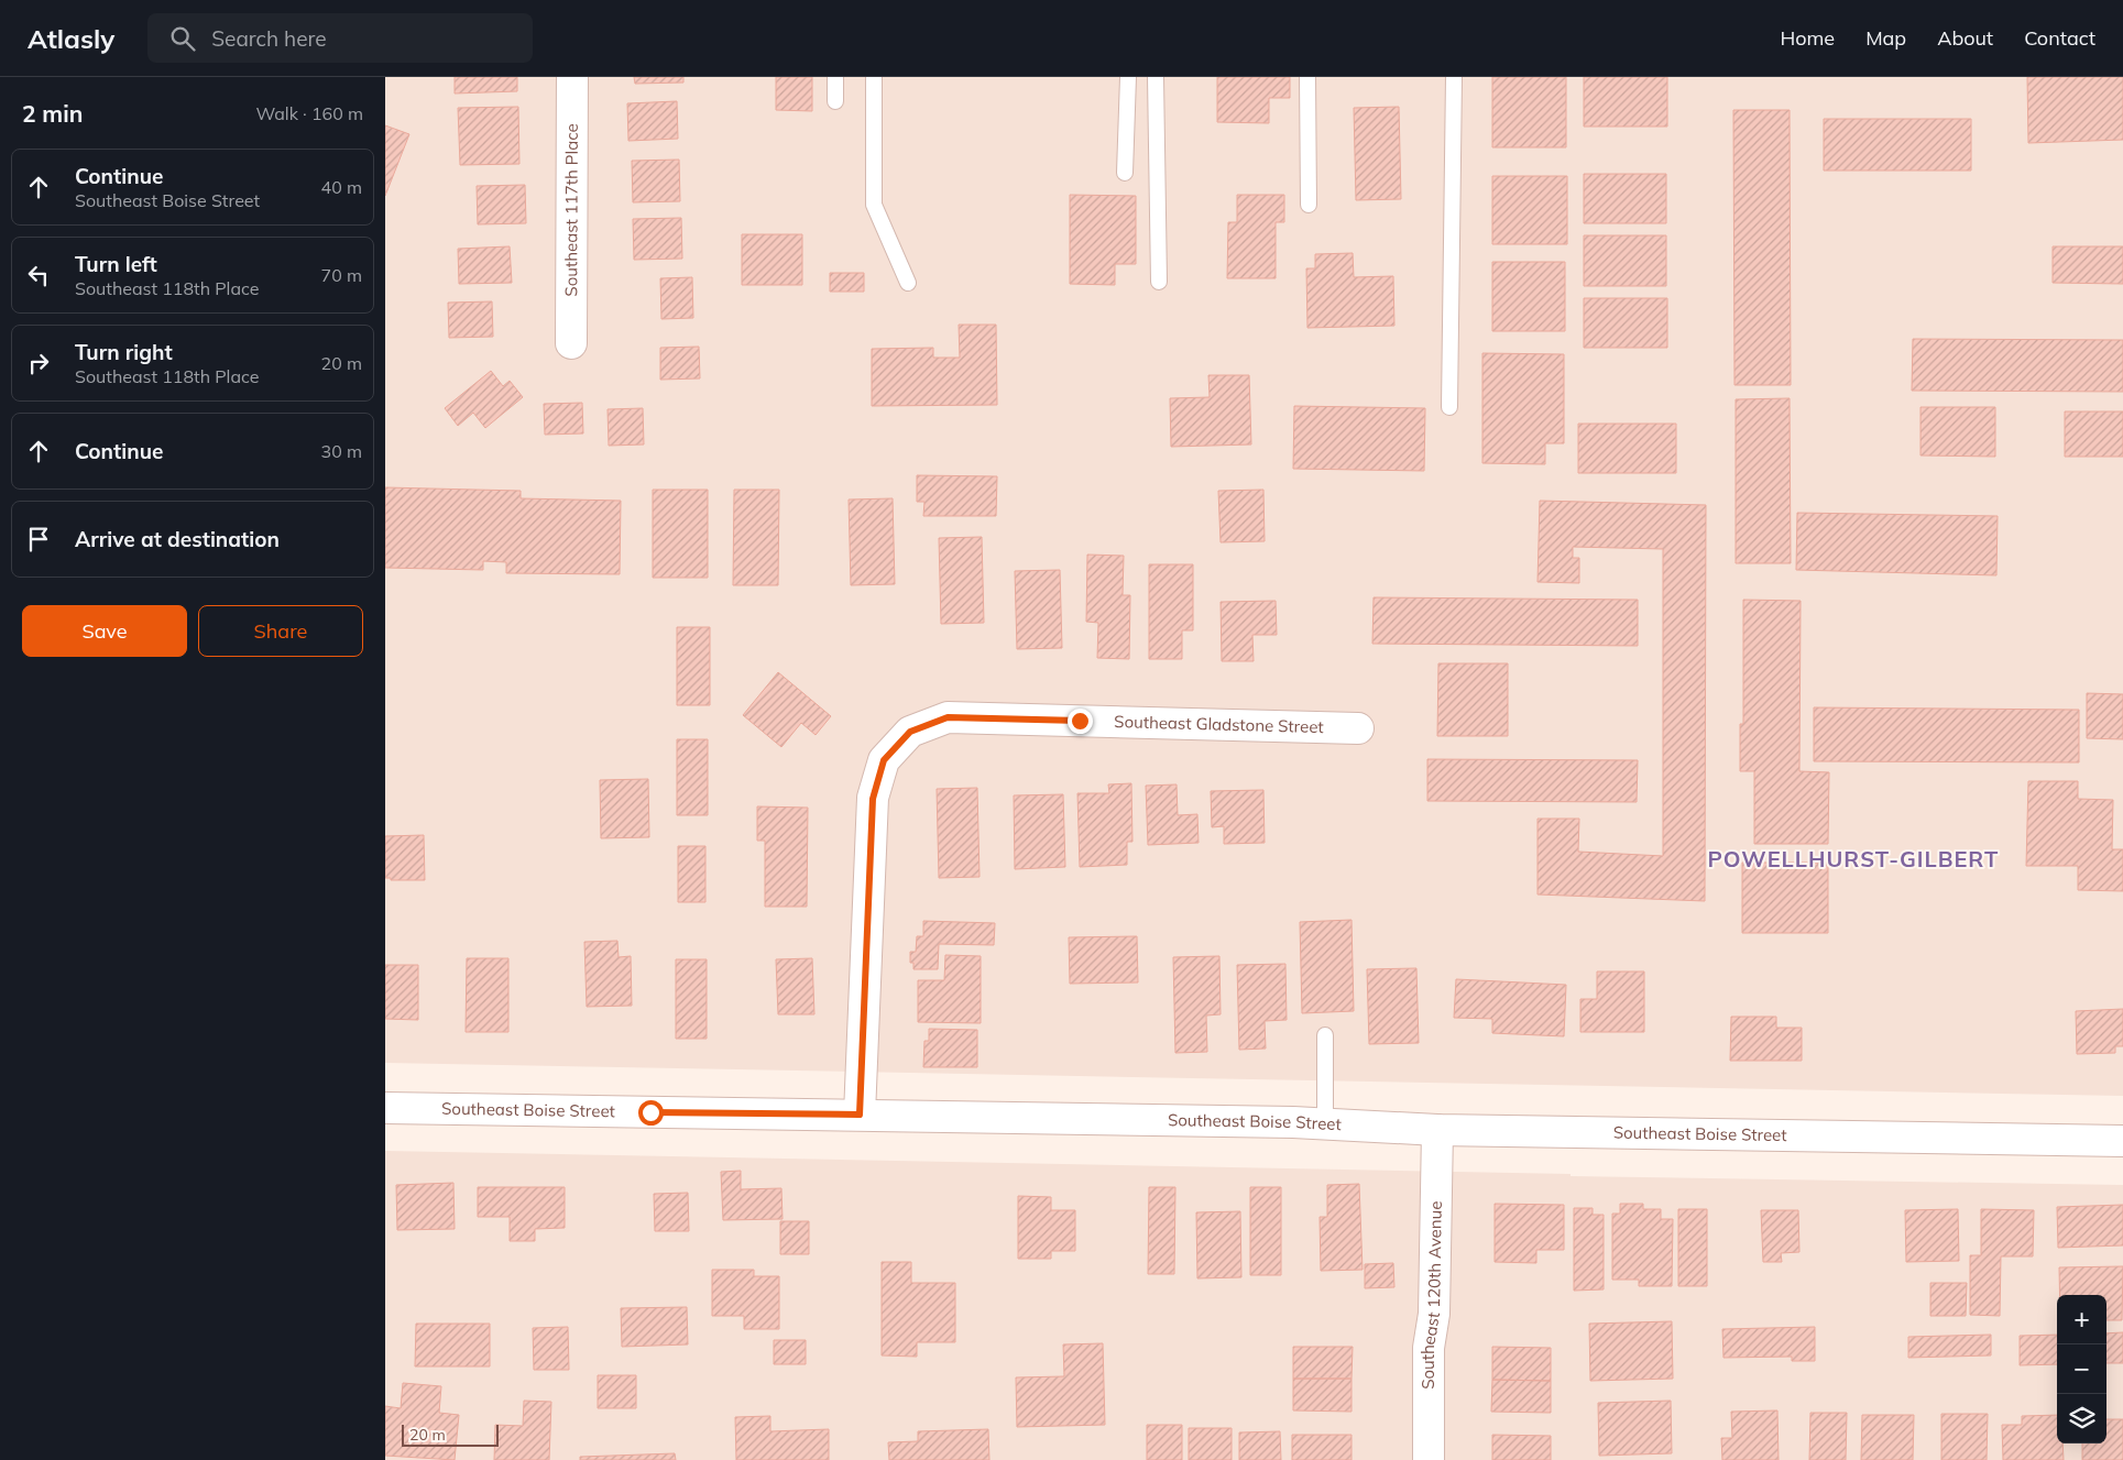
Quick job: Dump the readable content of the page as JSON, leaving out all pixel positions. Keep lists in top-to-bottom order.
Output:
{
  "streets": {
    "street": [
      "Southeast 117th Place",
      "Southeast Gladstone Street",
      "Southeast Boise Street",
      "Southeast 120th Avenue"
    ]
  },
  "crossings": [
    ["Southeast Gladstone Street", "Southeast Boise Street"],
    ["Southeast Boise Street", "Southeast 120th Avenue"]
  ],
  "districts": ["POWELLHURST-GILBERT"],
  "scale_bar": "20 m",
  "page": {
    "header": "Atlasly",
    "search": "Search here",
    "nav": [
      "Home",
      "Map",
      "About",
      "Contact"
    ],
    "heading": ["2 min", "Walk · 160 m"],
    "list": [
      ["Continue", "Southeast Boise Street", "40 m"],
      ["Turn left", "Southeast 118th Place", "70 m"],
      ["Turn right", "Southeast 118th Place", "20 m"],
      ["Continue", "30 m"],
      "Arrive at destination"
    ],
    "buttons": ["Save", "Share"],
    "map_buttons": ["+", "−"],
    "scale": "20 m"
  }
}
